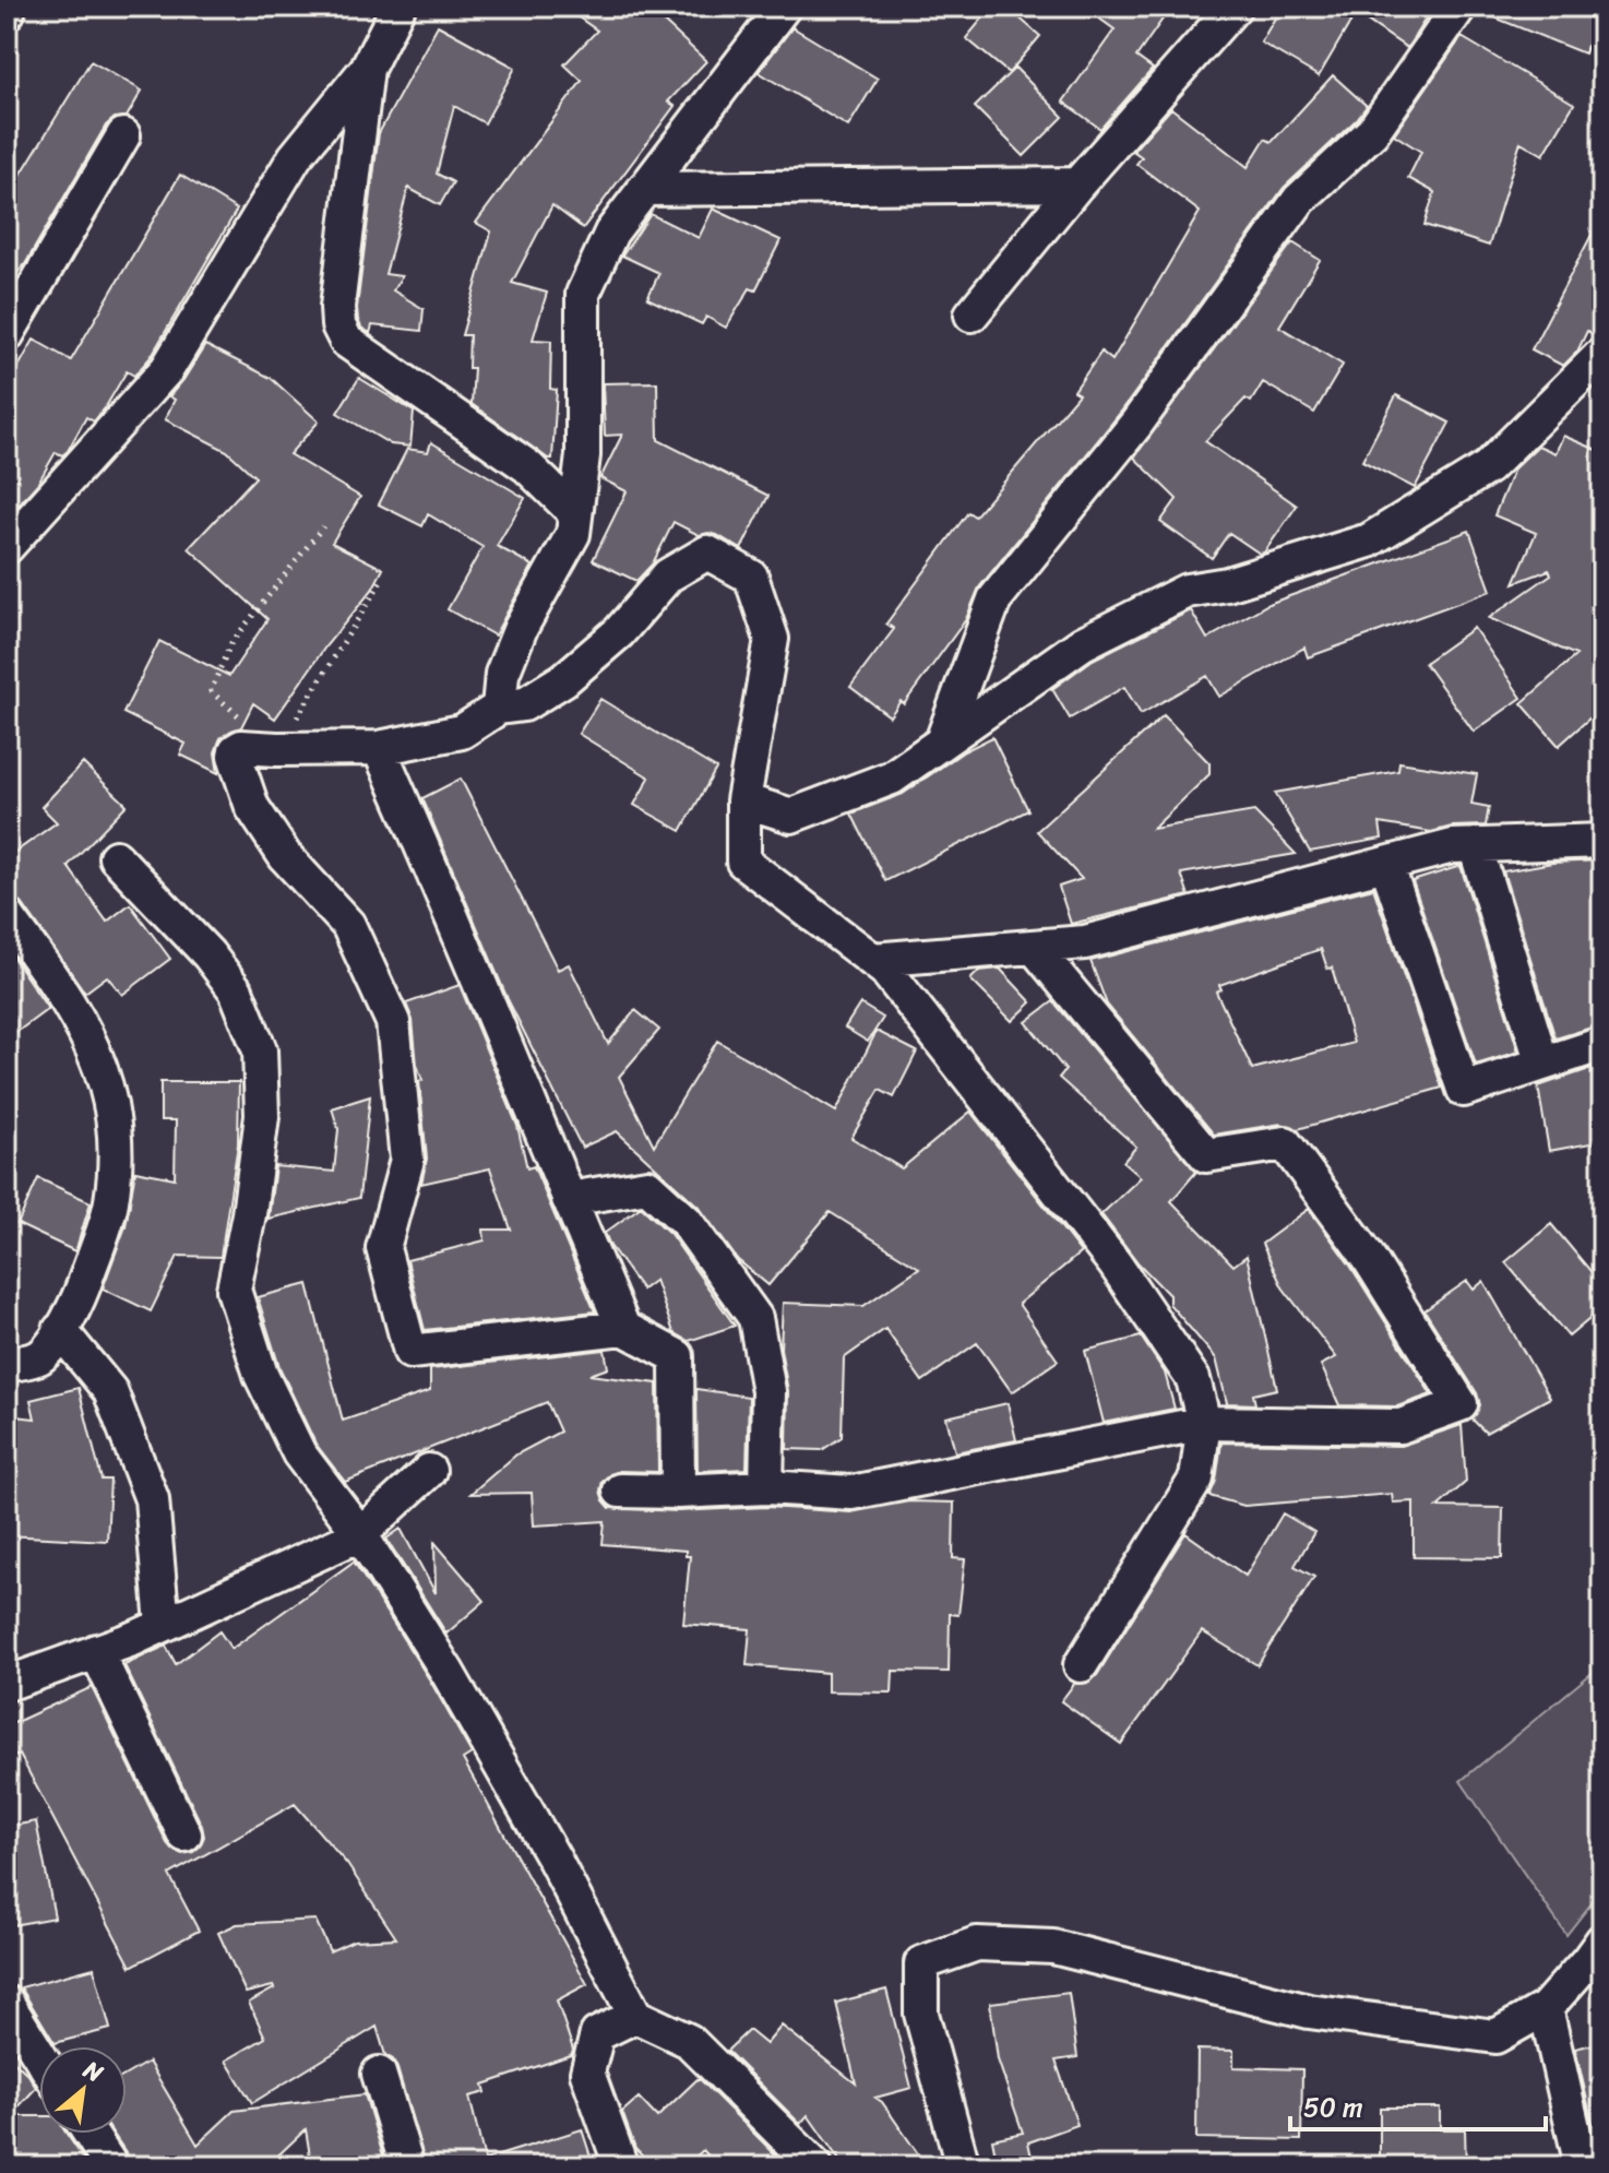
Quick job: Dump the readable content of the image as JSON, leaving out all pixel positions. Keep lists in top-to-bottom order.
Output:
{
  "scale_bar": "50 m",
  "north": "top right"
}
